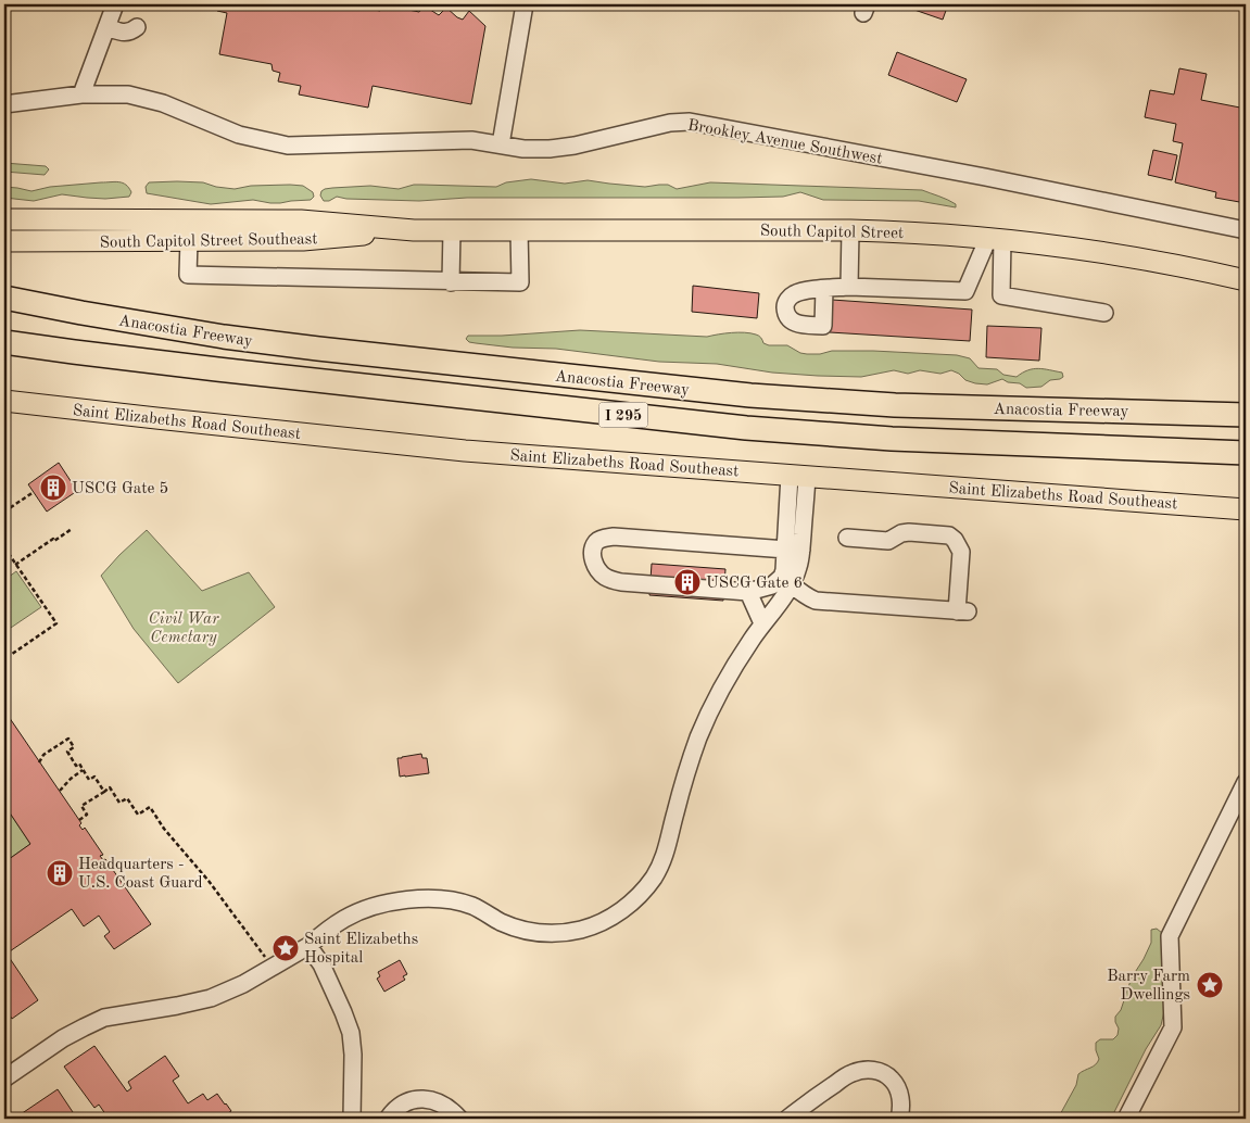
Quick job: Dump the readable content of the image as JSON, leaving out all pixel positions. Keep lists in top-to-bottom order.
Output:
{
  "streets": {
    "highway": ["Anacostia Freeway", "I 295"],
    "main road": ["South Capitol Street", "South Capitol Street Southeast", "Saint Elizabeths Road Southeast"],
    "street": ["Brookley Avenue Southwest"]
  },
  "crossings": [
    ["South Capitol Street", "South Capitol Street Southeast"]
  ],
  "parks": ["Civil War Cemetary"],
  "places": {
    "building": ["USCG Gate 5", "USCG Gate 6", "Headquarters - U.S. Coast Guard"],
    "place": ["Saint Elizabeths Hospital", "Barry Farm Dwellings"]
  }
}
